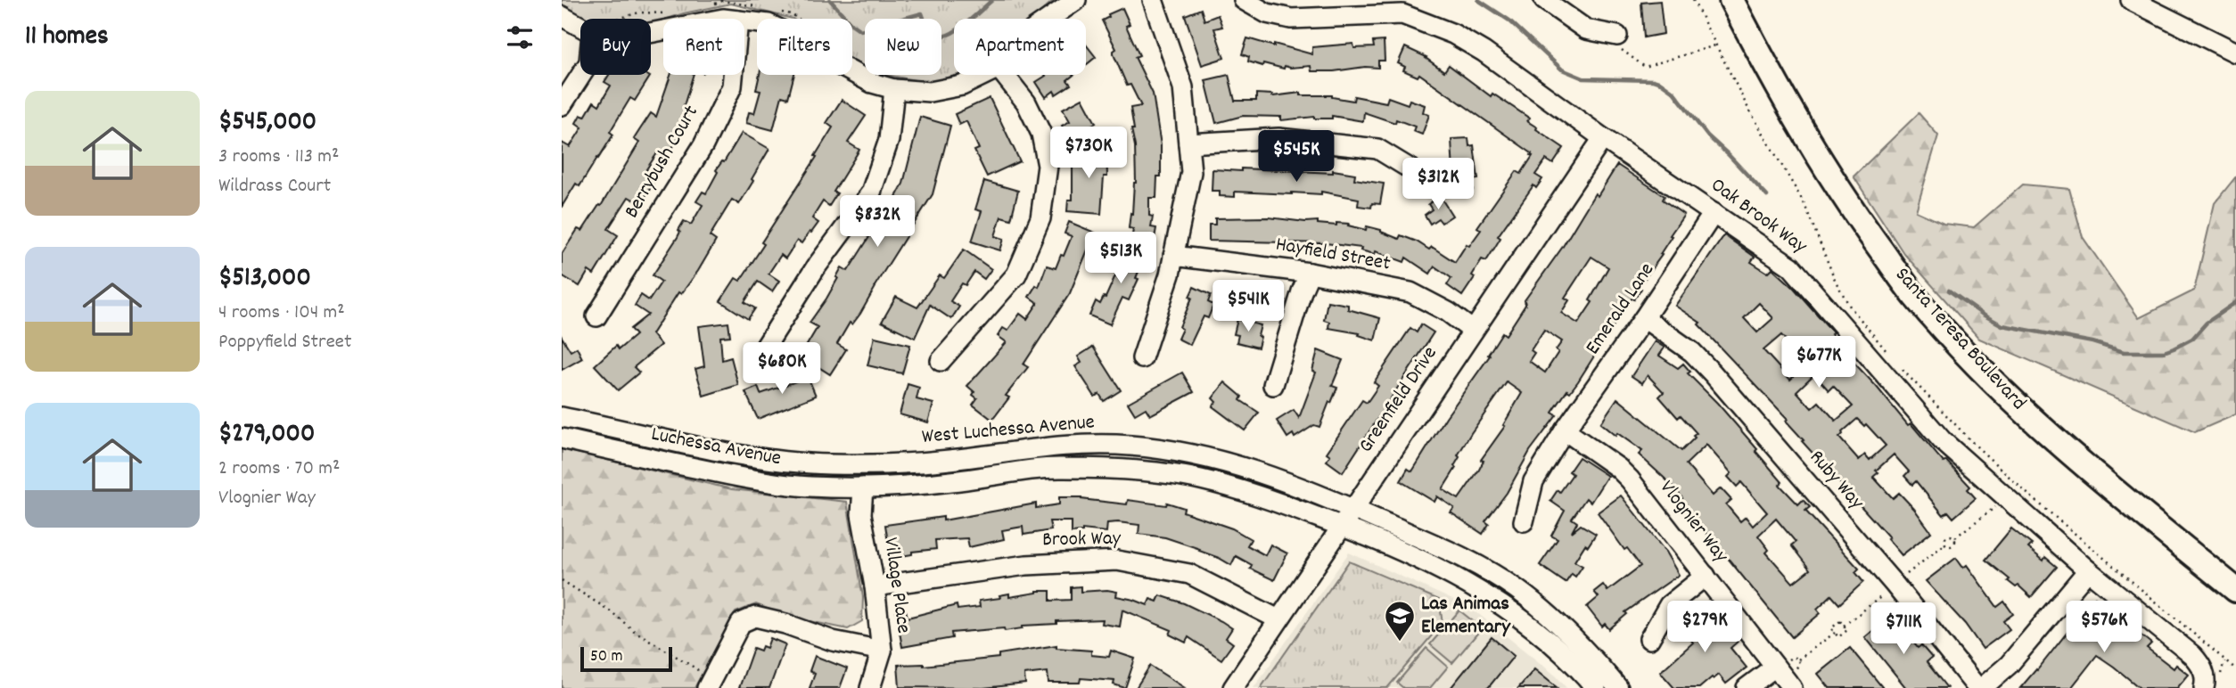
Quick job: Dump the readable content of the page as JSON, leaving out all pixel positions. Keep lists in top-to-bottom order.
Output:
{
  "streets": {
    "main road": ["Santa Teresa Boulevard"],
    "street": [
      "Berrybush Court",
      "Oak Brook Way",
      "Hayfield Street",
      "Emerald Lane",
      "Greenfield Drive",
      "West Luchessa Avenue",
      "Luchessa Avenue",
      "Ruby Way",
      "Vlognier Way",
      "Brook Way",
      "Village Place"
    ]
  },
  "crossings": [
    ["Oak Brook Way", "Emerald Lane"],
    ["Oak Brook Way", "Greenfield Drive"],
    ["Hayfield Street", "Greenfield Drive"],
    ["Emerald Lane", "Ruby Way"],
    ["Emerald Lane", "Vlognier Way"],
    ["Greenfield Drive", "West Luchessa Avenue"],
    ["Greenfield Drive", "Brook Way"],
    ["West Luchessa Avenue", "Luchessa Avenue"],
    ["West Luchessa Avenue", "Village Place"],
    ["Luchessa Avenue", "Village Place"],
    ["Brook Way", "Village Place"]
  ],
  "places": {
    "school or university": ["Las Animas Elementary"]
  },
  "scale_bar": "50 m",
  "page": {
    "heading": "11 homes",
    "chip": [
      "Buy",
      "Rent",
      "Filters",
      "New",
      "Apartment"
    ],
    "list": [
      {
        "name": "$545,000",
        "note": "3 rooms · 113 m² · Wildrass Court"
      },
      {
        "name": "$513,000",
        "note": "4 rooms · 104 m² · Poppyfield Street"
      },
      {
        "name": "$279,000",
        "note": "2 rooms · 70 m² · Vlognier Way"
      }
    ],
    "price": [
      "$730K",
      "$545K",
      "$312K",
      "$832K",
      "$513K",
      "$541K",
      "$677K",
      "$680K",
      "$279K",
      "$576K",
      "$711K"
    ],
    "scale": "50 m"
  }
}
